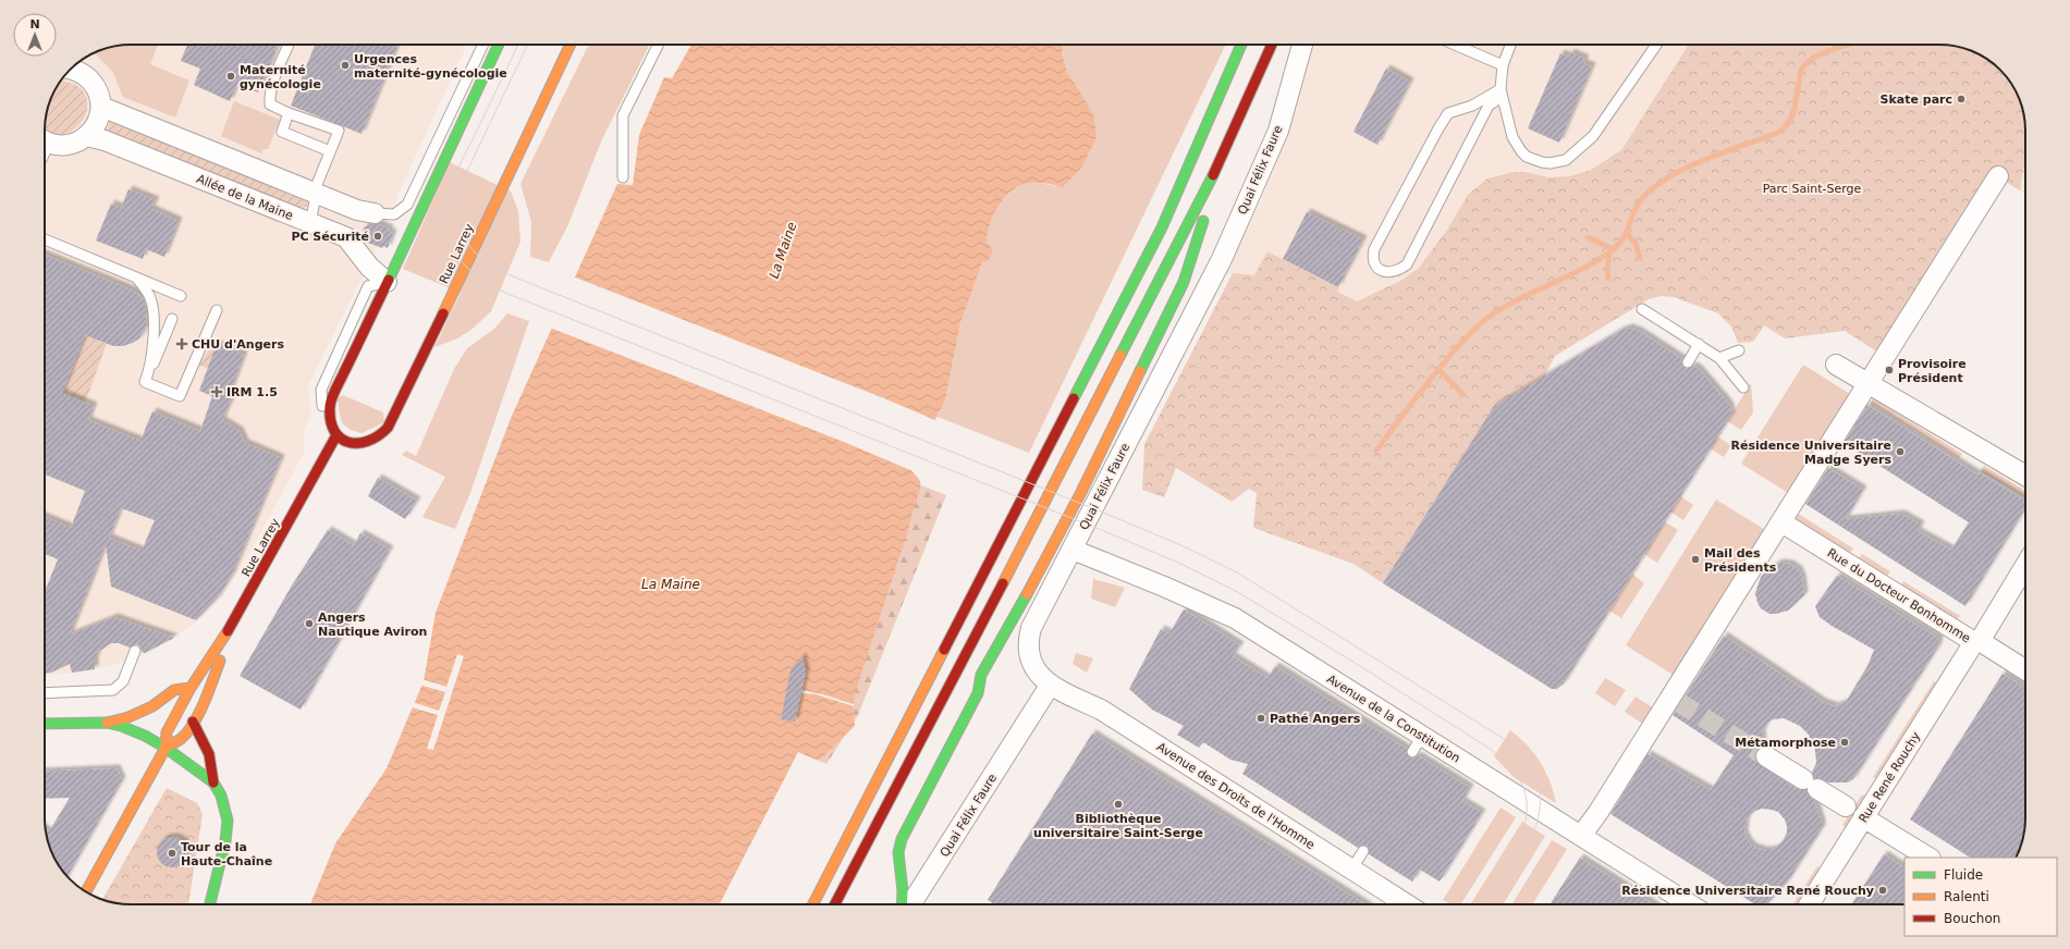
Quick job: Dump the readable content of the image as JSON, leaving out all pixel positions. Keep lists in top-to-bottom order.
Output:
{
  "streets": {
    "main road": ["Rue Larrey"],
    "street": [
      "Quai Félix Faure",
      "Allée de la Maine",
      "Rue du Docteur Bonhomme",
      "Avenue de la Constitution",
      "Rue René Rouchy",
      "Avenue des Droits de l'Homme"
    ]
  },
  "crossings": [
    ["Quai Félix Faure", "Avenue de la Constitution"],
    ["Quai Félix Faure", "Avenue des Droits de l'Homme"],
    ["Rue du Docteur Bonhomme", "Rue René Rouchy"]
  ],
  "water": ["La Maine"],
  "parks": ["Parc Saint-Serge"],
  "places": {
    "other": [
      "Urgences maternité-gynécologie",
      "Maternité gynécologie",
      "Skate parc",
      "PC Sécurité",
      "Provisoire Président",
      "Résidence Universitaire Madge Syers",
      "Mail des Présidents",
      "Angers Nautique Aviron",
      "Pathé Angers",
      "Métamorphose",
      "Bibliothèque universitaire Saint-Serge",
      "Tour de la Haute-Chaîne",
      "Résidence Universitaire René Rouchy"
    ],
    "health": ["CHU d'Angers", "IRM 1.5"]
  },
  "legend": ["Fluide", "Ralenti", "Bouchon"],
  "north": "top"
}
